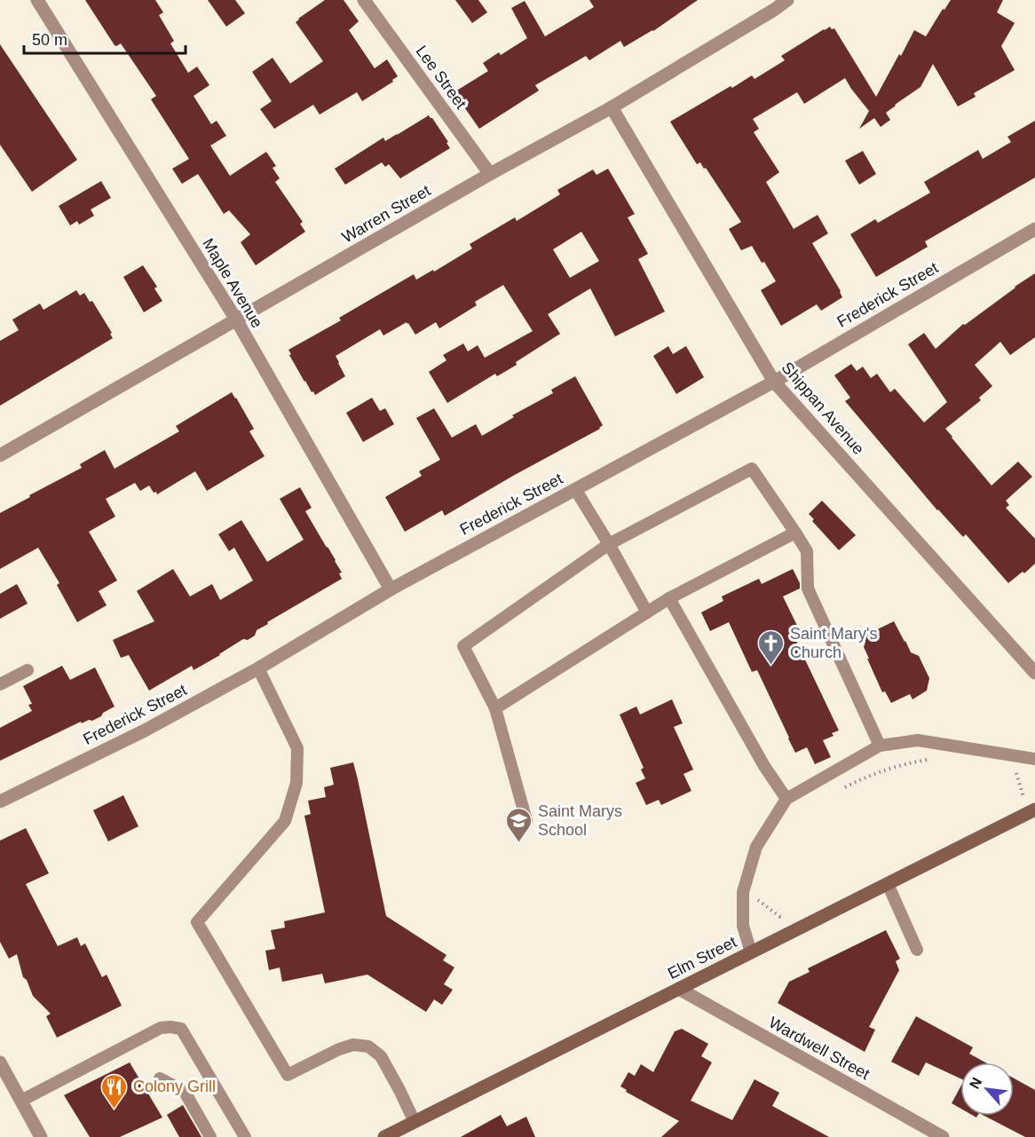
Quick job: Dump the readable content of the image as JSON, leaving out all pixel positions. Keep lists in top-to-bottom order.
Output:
{
  "streets": {
    "main road": ["Elm Street"],
    "street": [
      "Lee Street",
      "Warren Street",
      "Maple Avenue",
      "Frederick Street",
      "Shippan Avenue",
      "Wardwell Street"
    ]
  },
  "crossings": [
    ["Lee Street", "Warren Street"],
    ["Warren Street", "Maple Avenue"],
    ["Warren Street", "Shippan Avenue"],
    ["Maple Avenue", "Frederick Street"],
    ["Frederick Street", "Shippan Avenue"],
    ["Elm Street", "Wardwell Street"]
  ],
  "places": {
    "church": ["Saint Mary's Church"],
    "school or university": ["Saint Marys School"],
    "restaurant": ["Colony Grill"]
  },
  "scale_bar": "50 m",
  "north": "top left"
}
